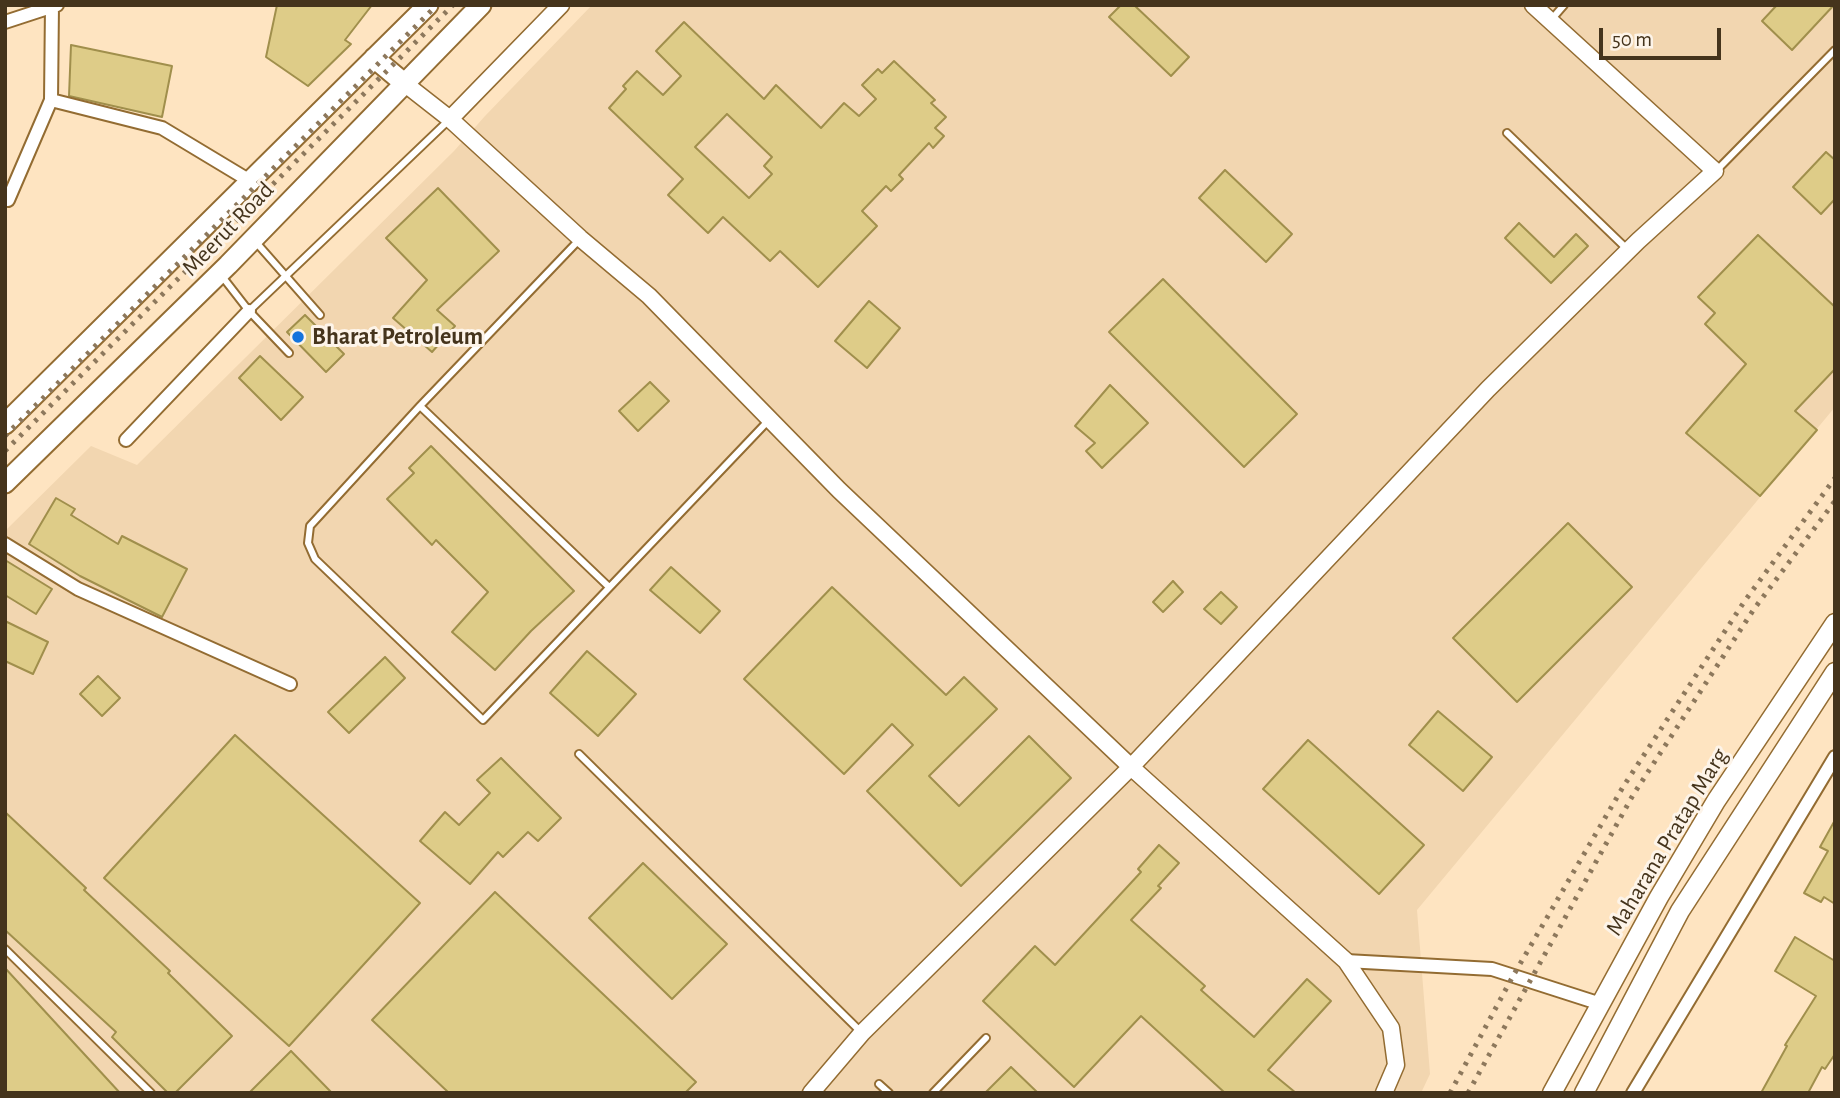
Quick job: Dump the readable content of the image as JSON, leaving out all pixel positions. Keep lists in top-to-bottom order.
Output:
{
  "streets": {
    "main road": ["Meerut Road", "Maharana Pratap Marg"]
  },
  "places": ["Bharat Petroleum"],
  "scale_bar": "50 m"
}
